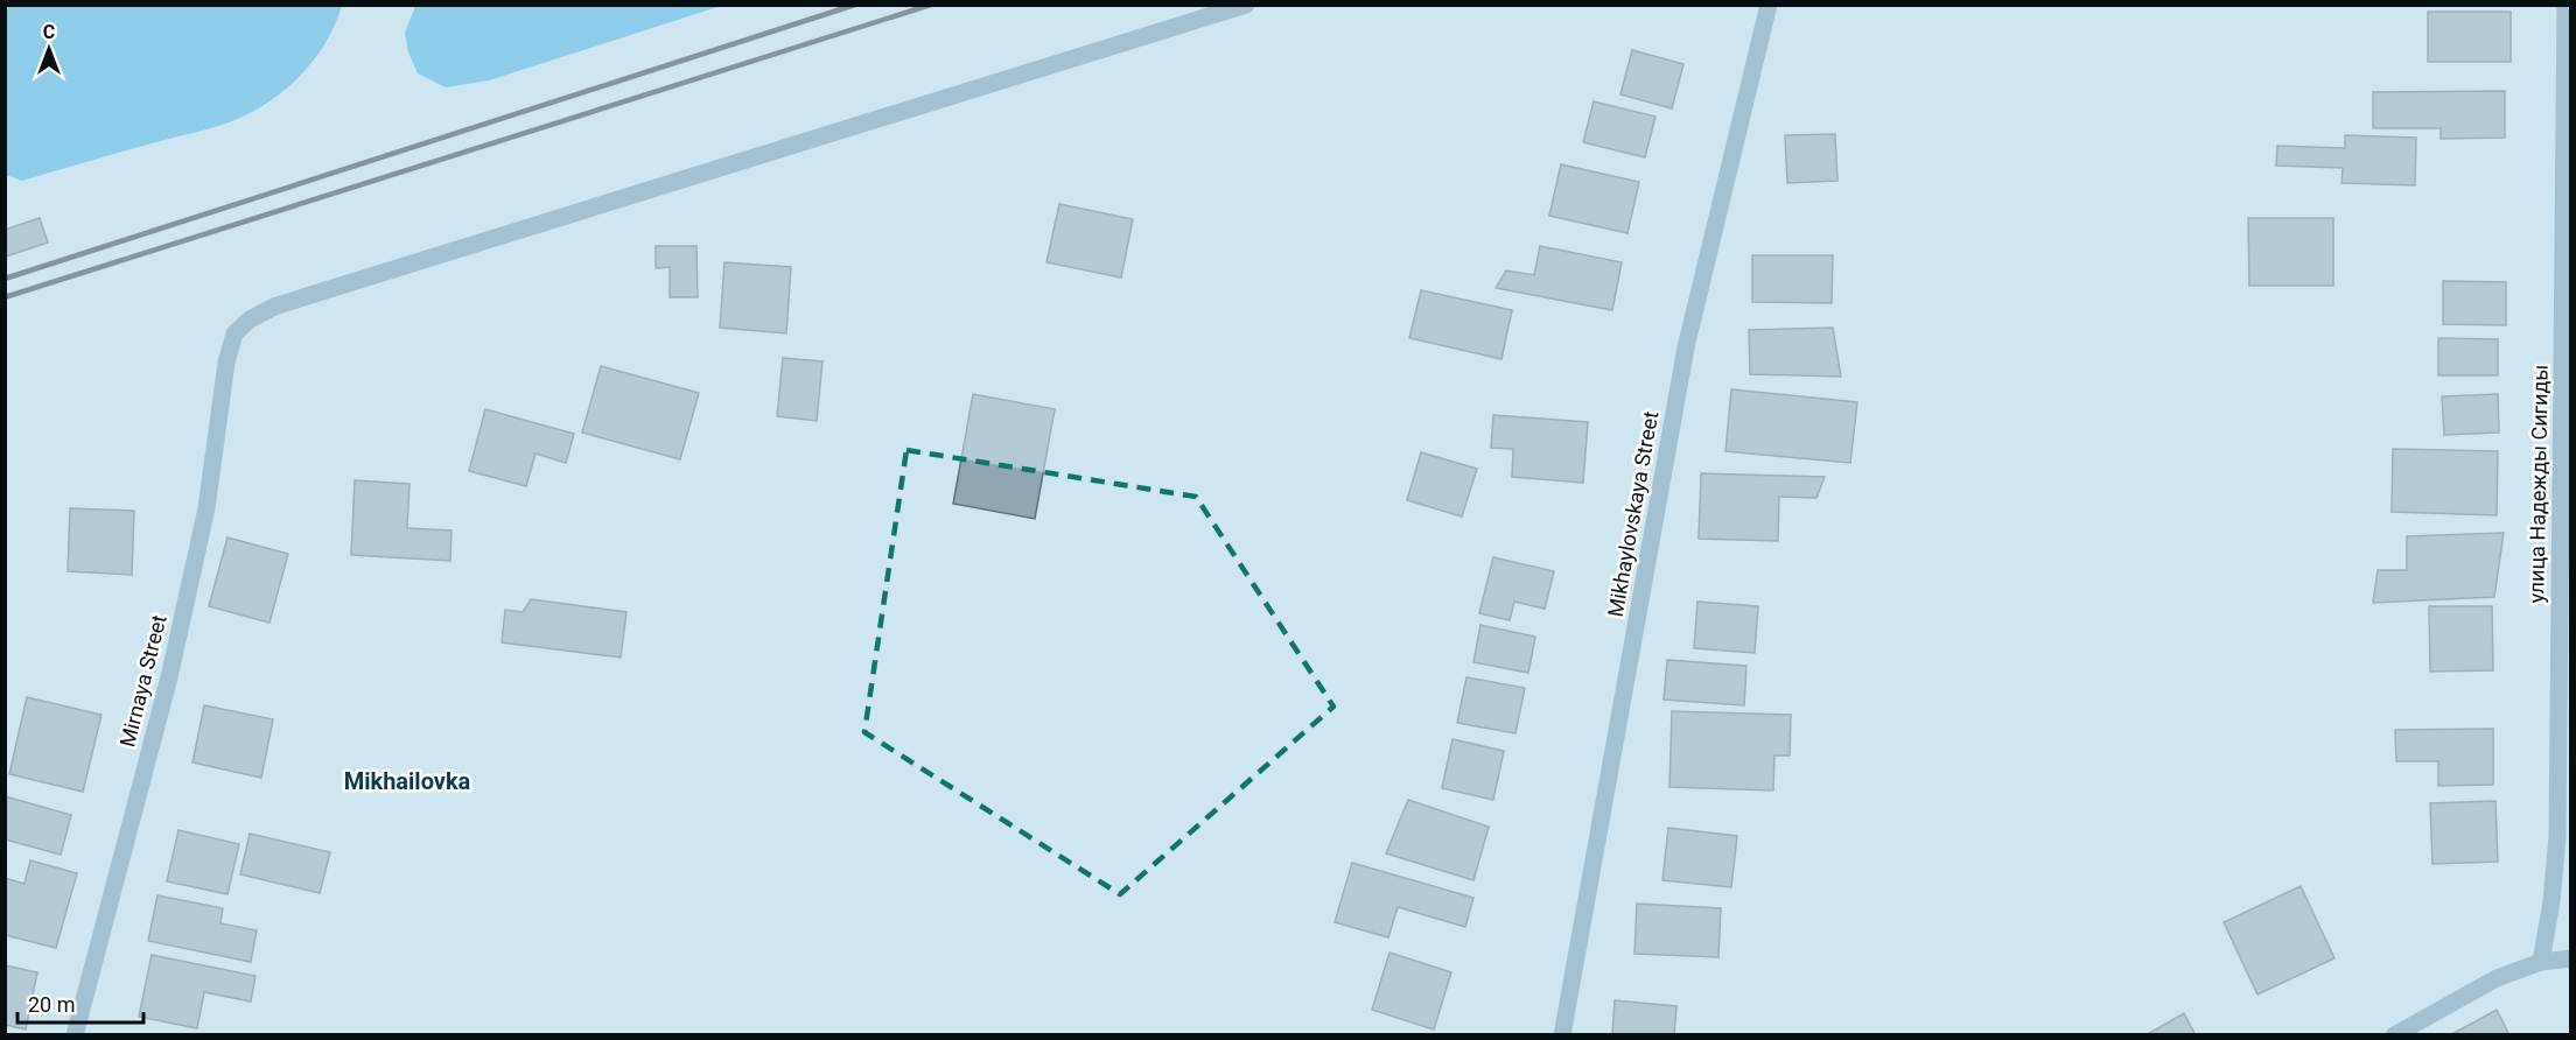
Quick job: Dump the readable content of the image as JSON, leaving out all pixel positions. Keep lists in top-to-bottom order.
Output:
{
  "streets": {
    "street": ["улица Надежды Сигиды", "Mikhaylovskaya Street", "Mirnaya Street"]
  },
  "districts": ["Mikhailovka"],
  "scale_bar": "20 m",
  "north": "top"
}
